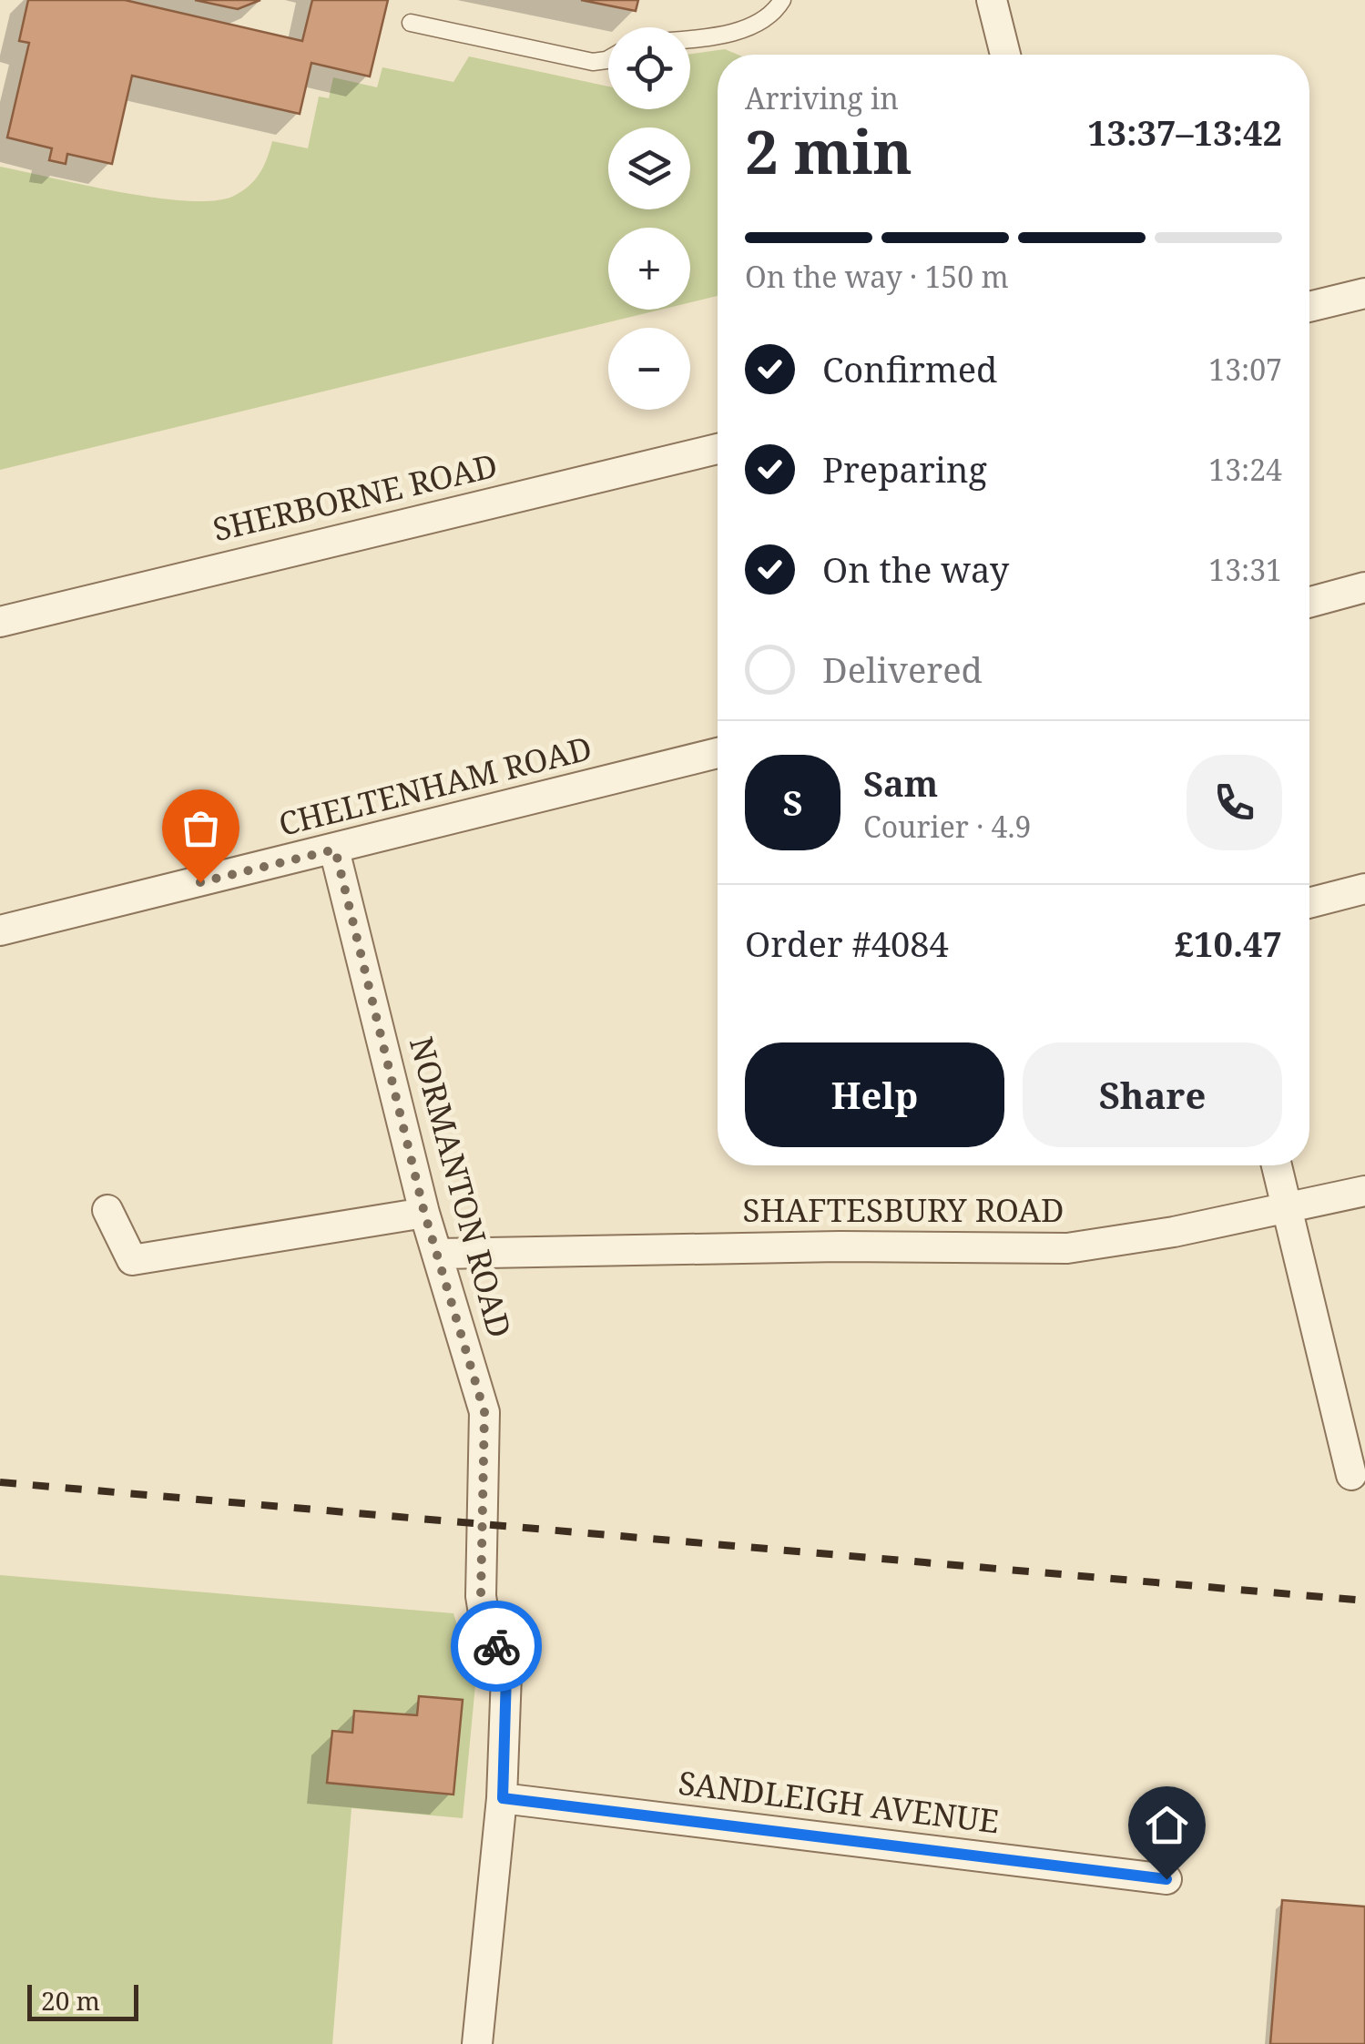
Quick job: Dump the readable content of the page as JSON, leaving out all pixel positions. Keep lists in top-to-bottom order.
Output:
{
  "streets": {
    "street": [
      "SHERBORNE ROAD",
      "CHELTENHAM ROAD",
      "NORMANTON ROAD",
      "SHAFTESBURY ROAD",
      "SANDLEIGH AVENUE"
    ]
  },
  "crossings": [
    ["CHELTENHAM ROAD", "NORMANTON ROAD"],
    ["NORMANTON ROAD", "SHAFTESBURY ROAD"],
    ["NORMANTON ROAD", "SANDLEIGH AVENUE"]
  ],
  "scale_bar": "20 m",
  "page": {
    "map_buttons": ["+", "−"],
    "heading": ["2 min", "Arriving in", "13:37–13:42"],
    "panel": [
      "Sam",
      "Courier · 4.9",
      "Order #4084",
      "£10.47"
    ],
    "bar": "On the way · 150 m",
    "list": [
      ["Confirmed", "13:07"],
      ["Preparing", "13:24"],
      ["On the way", "13:31"],
      "Delivered"
    ],
    "round": "S",
    "buttons": ["Help", "Share"],
    "scale": "20 m"
  }
}
